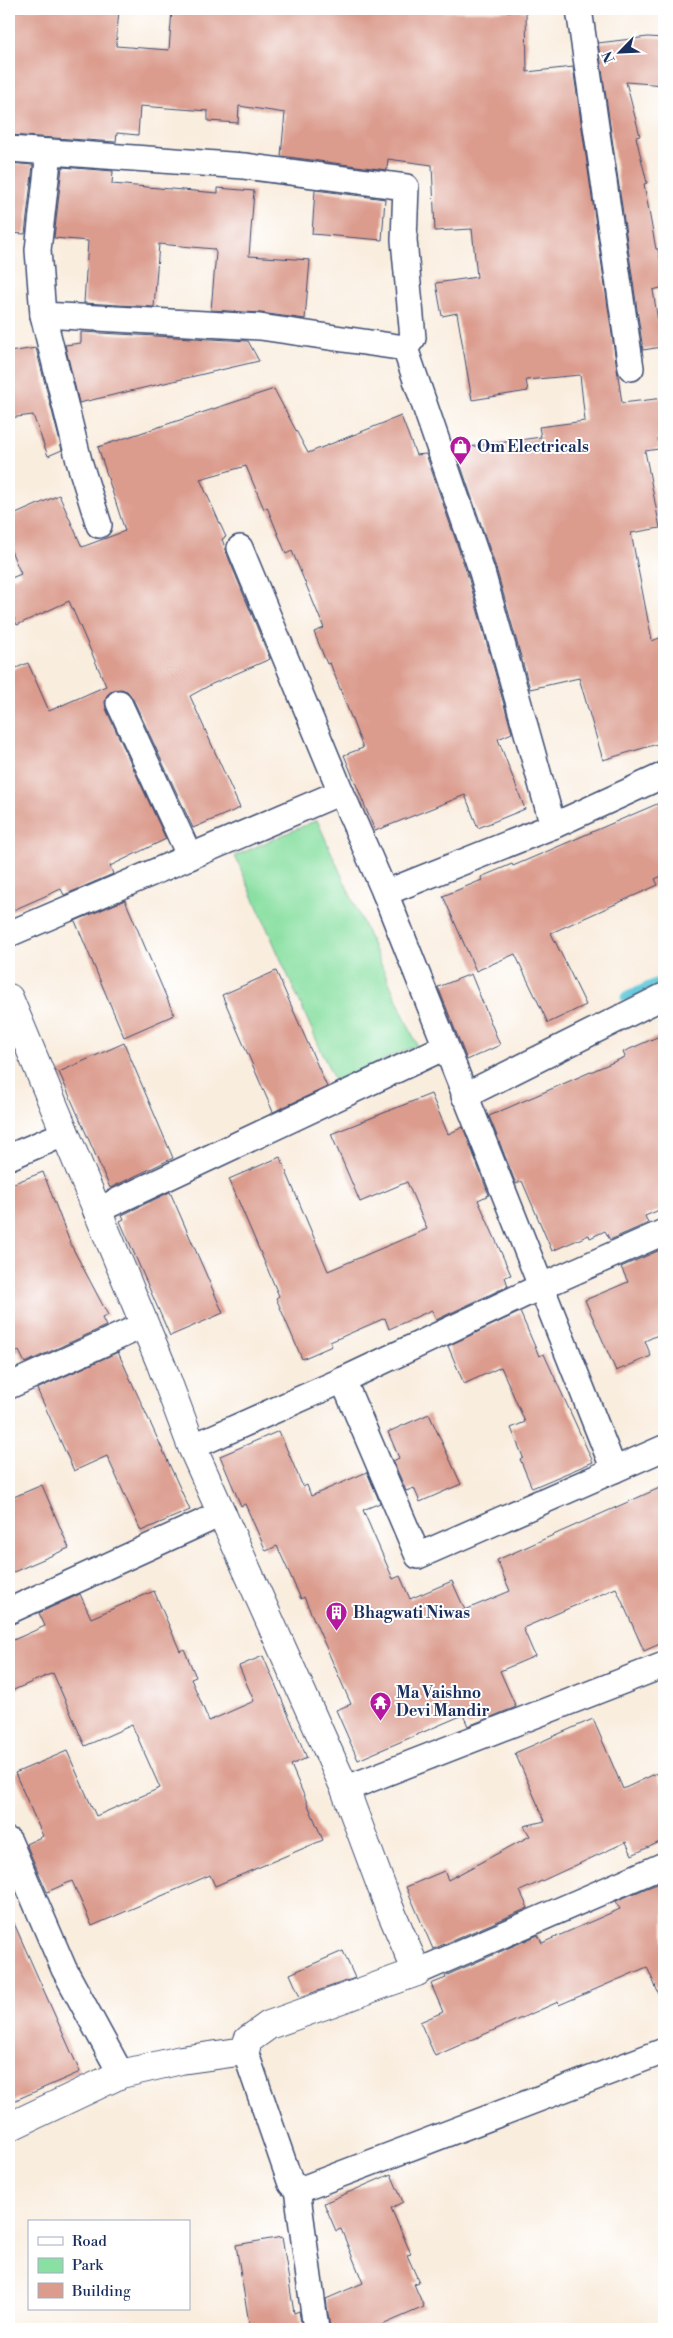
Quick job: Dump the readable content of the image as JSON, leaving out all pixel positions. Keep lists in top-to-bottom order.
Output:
{
  "places": {
    "shop": ["Om Electricals"],
    "building": ["Bhagwati Niwas"],
    "temple": ["Ma Vaishno Devi Mandir"]
  },
  "legend": ["Road", "Park", "Building"],
  "north": "bottom left"
}
